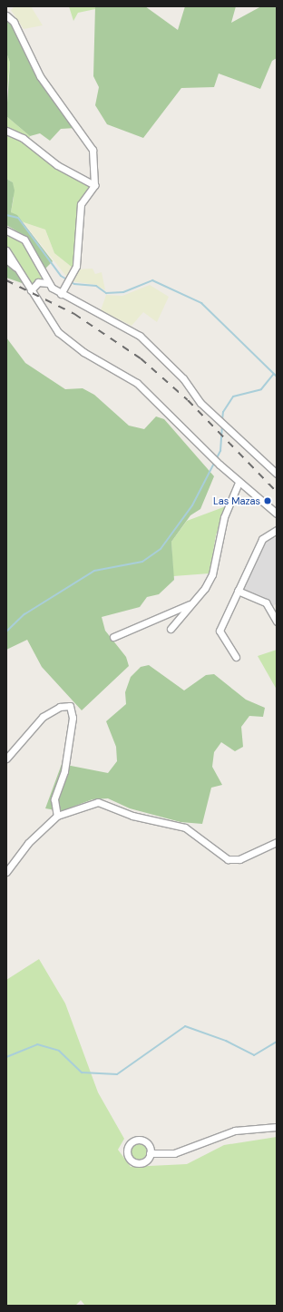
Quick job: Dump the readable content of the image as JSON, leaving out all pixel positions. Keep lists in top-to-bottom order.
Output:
{
  "places": ["Las Mazas"]
}
